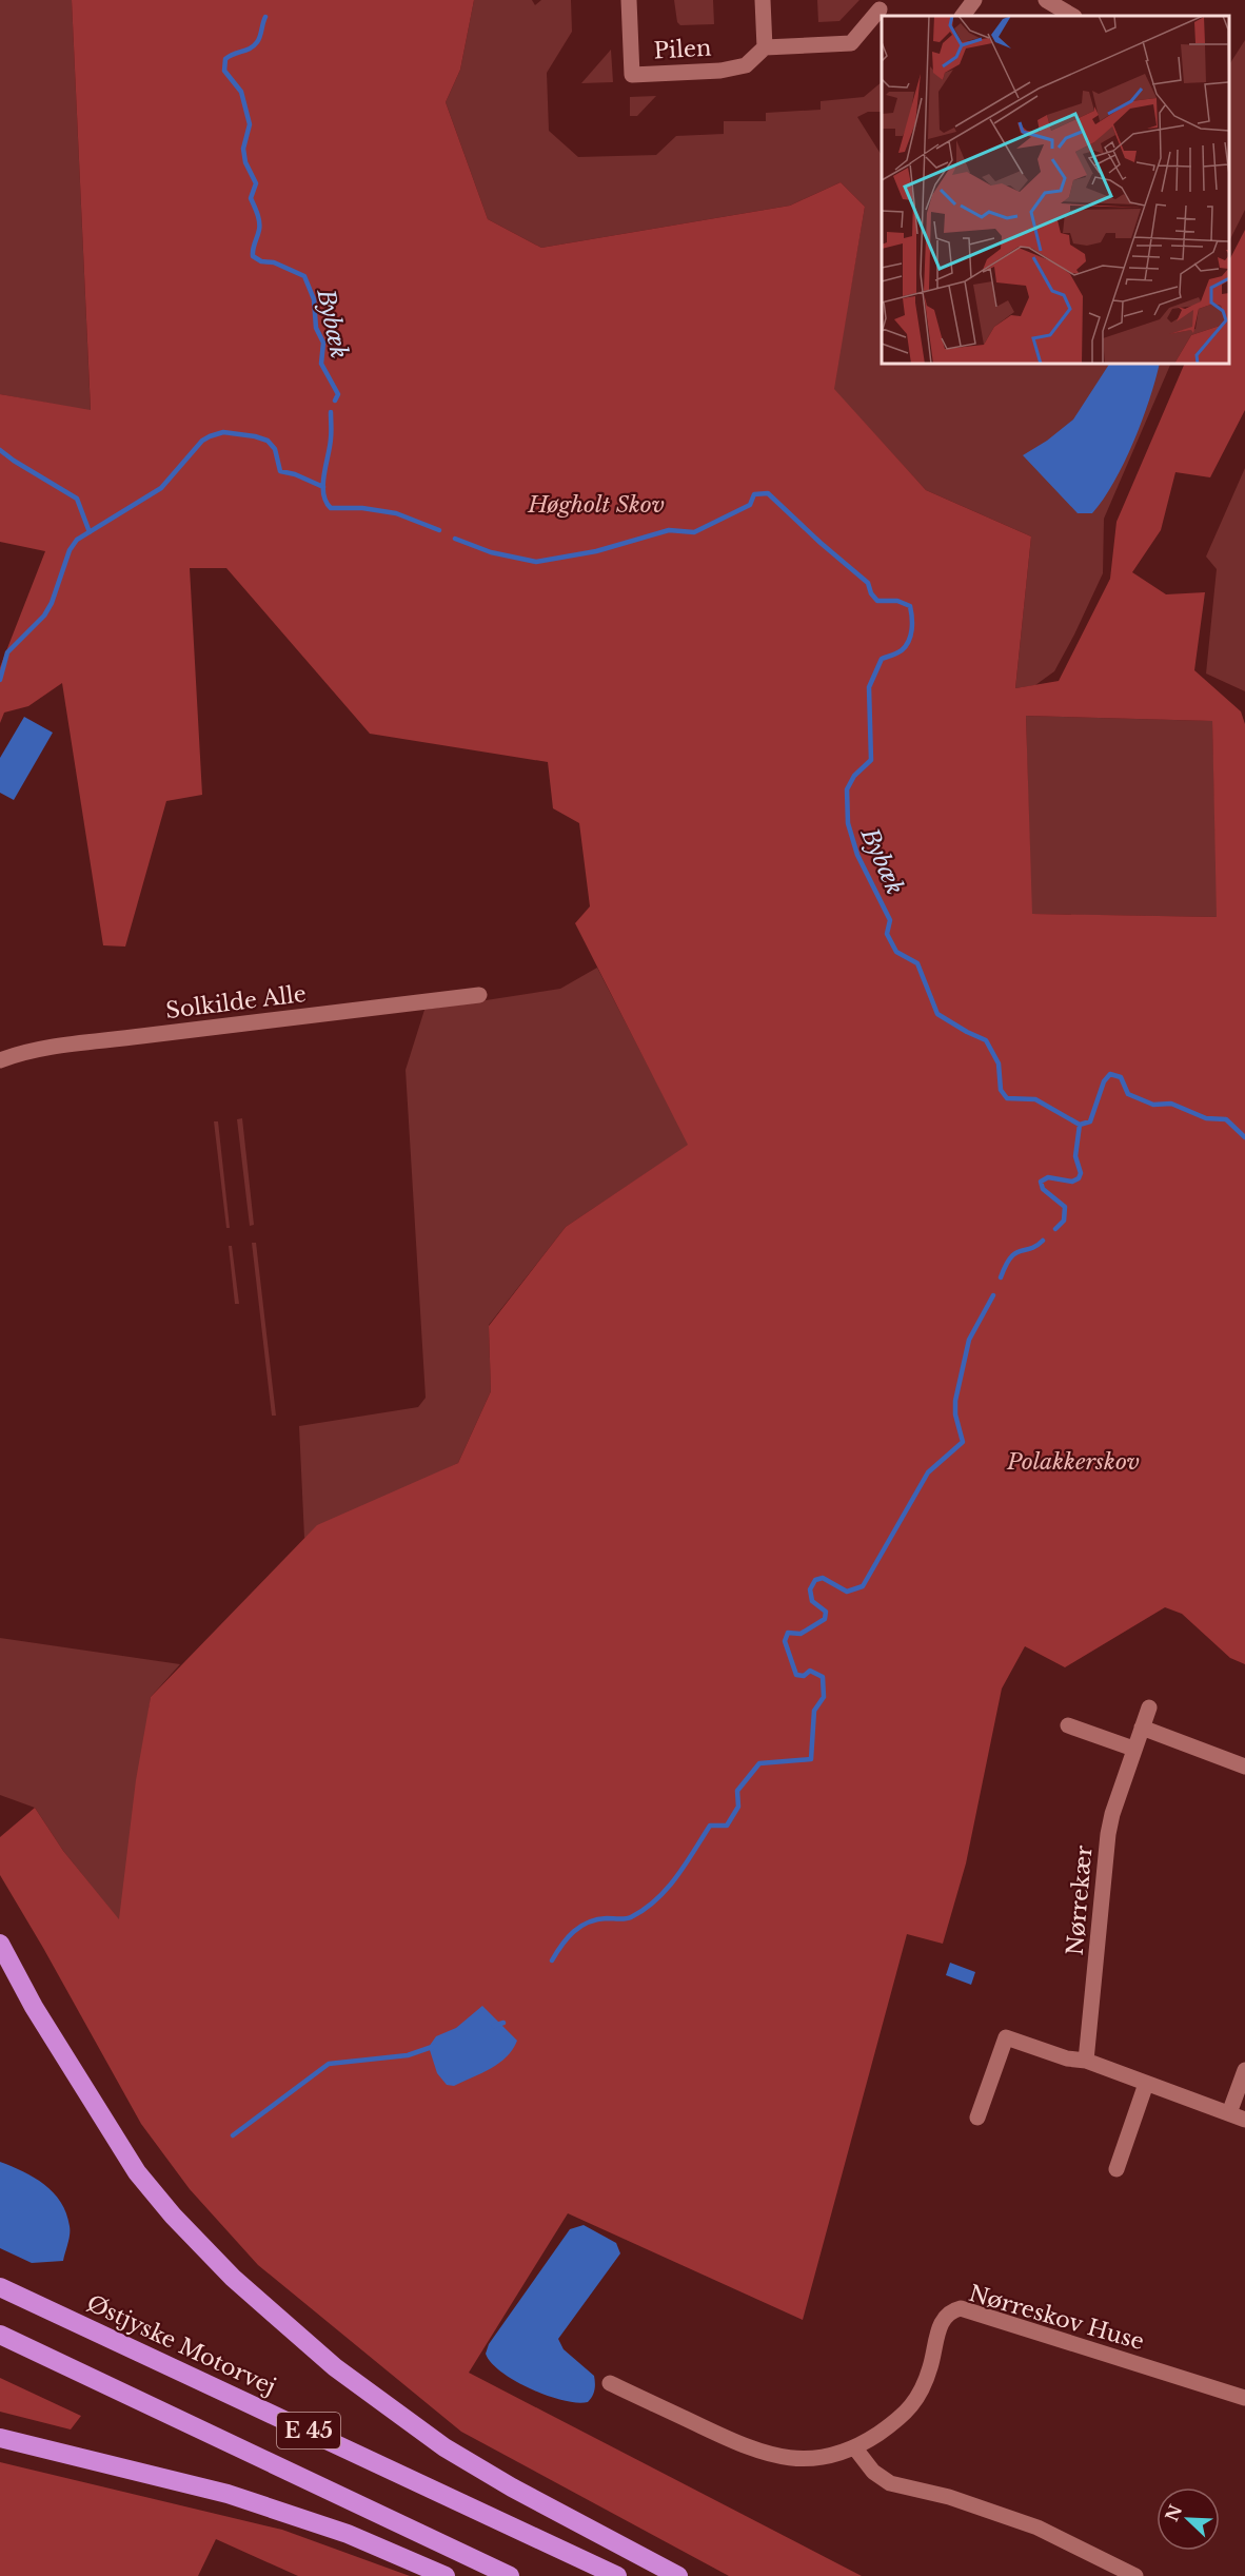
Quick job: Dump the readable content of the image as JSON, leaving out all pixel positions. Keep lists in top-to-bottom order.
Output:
{
  "streets": {
    "highway": ["Østjyske Motorvej", "E 45"],
    "street": [
      "Pilen",
      "Solkilde Alle",
      "Nørrekær",
      "Nørreskov Huse"
    ]
  },
  "water": ["Bybæk"],
  "parks": ["Høgholt Skov", "Polakkerskov"],
  "north": "top left"
}
